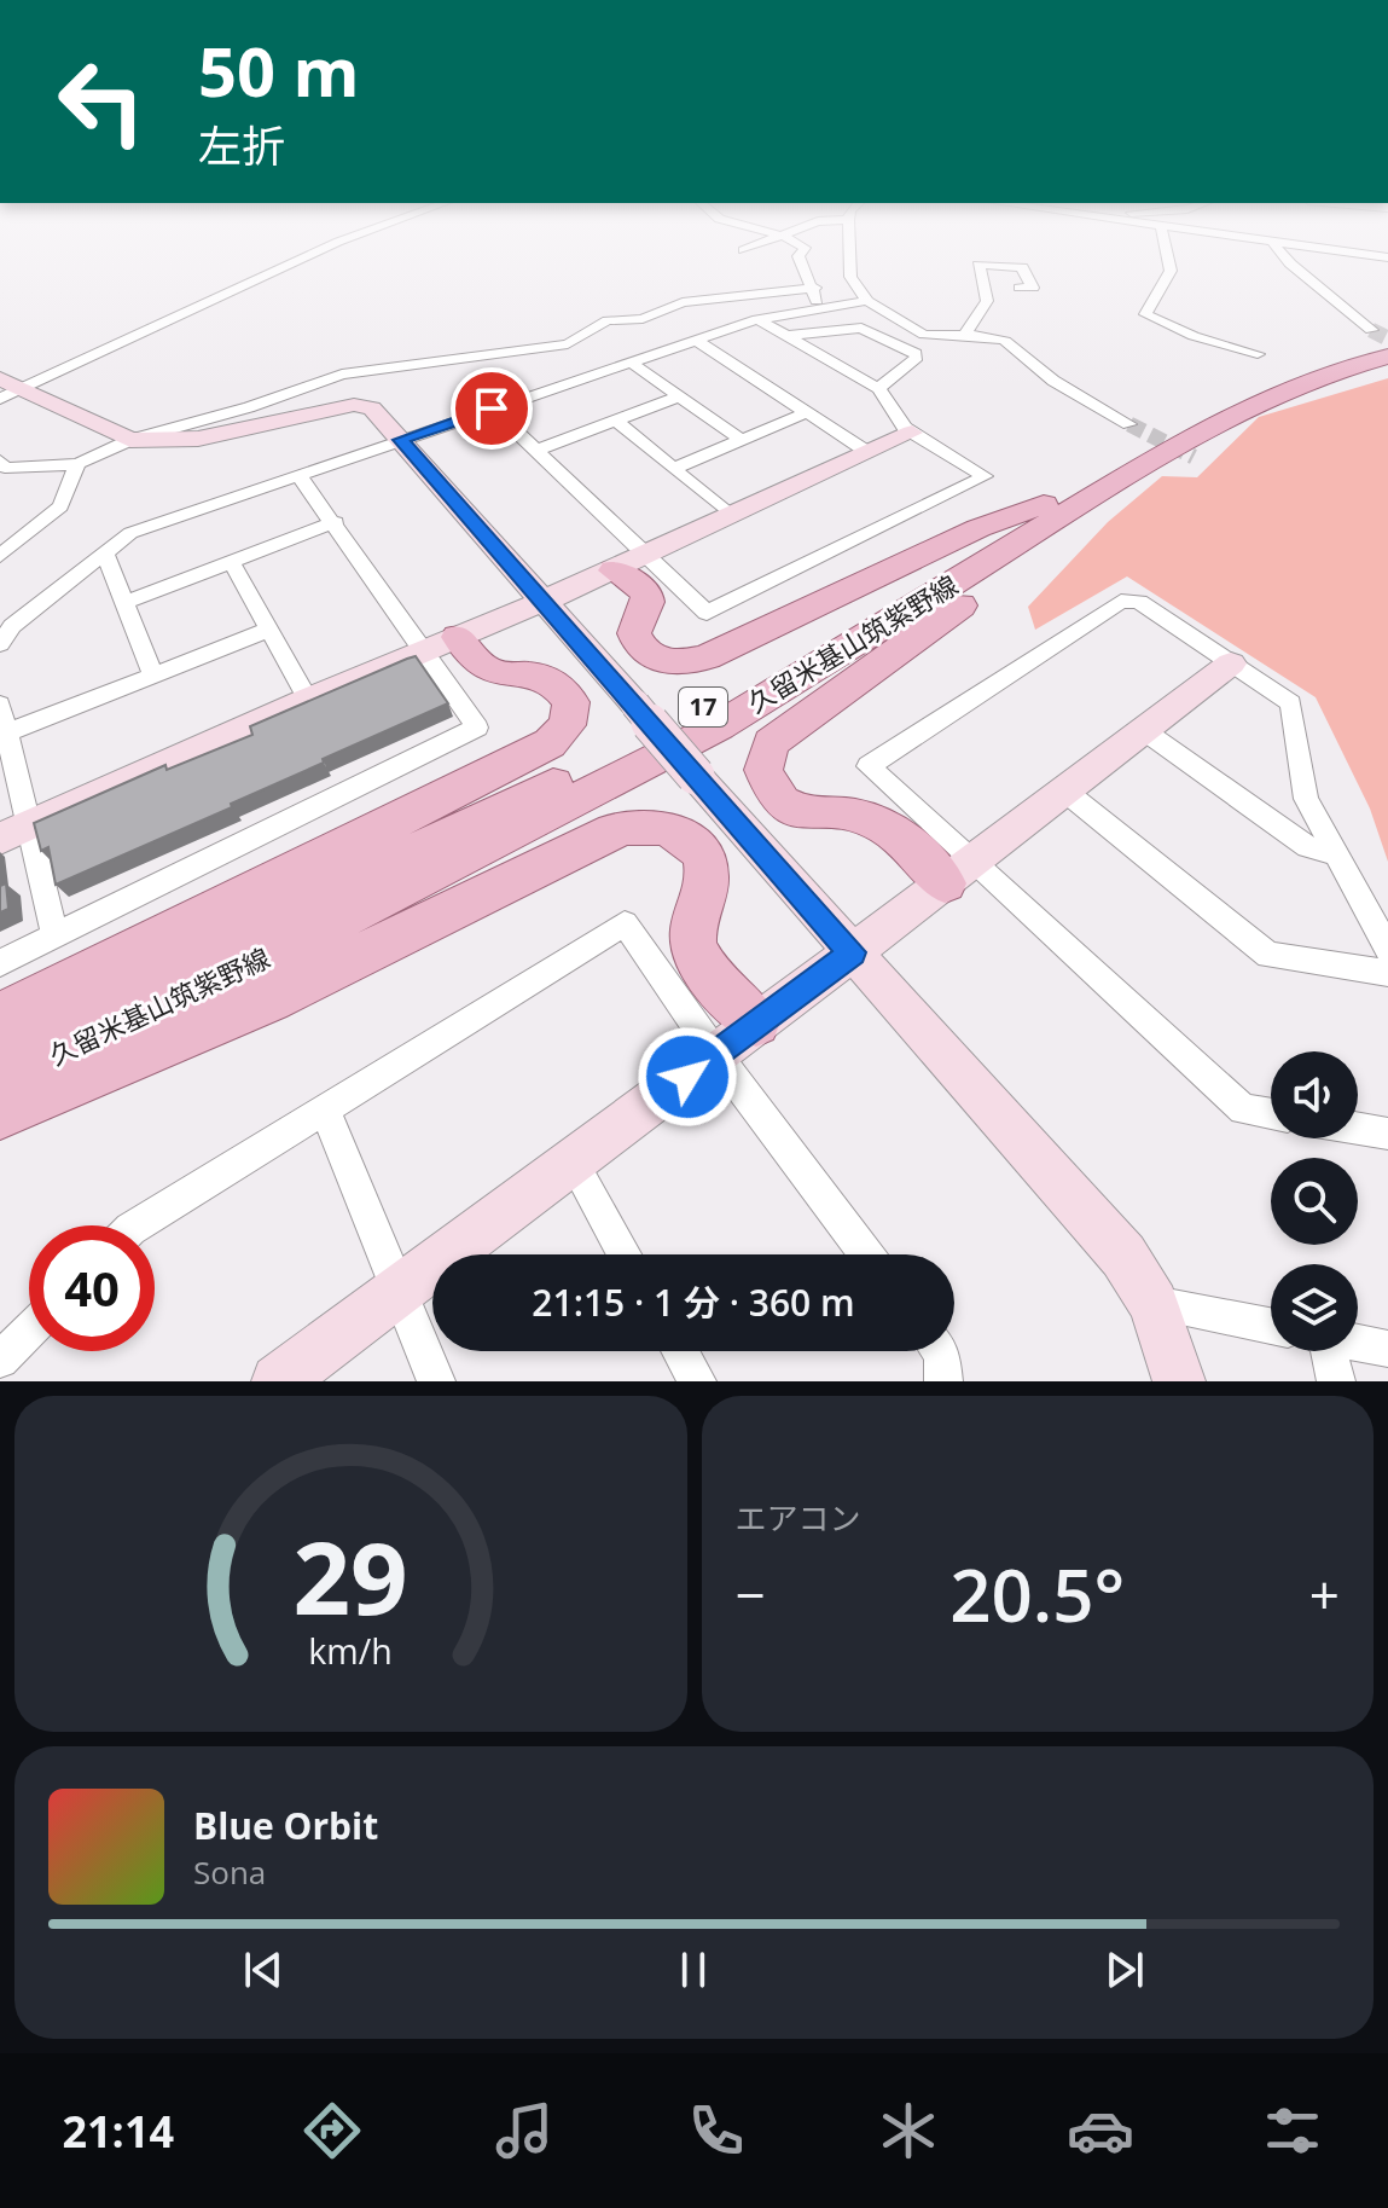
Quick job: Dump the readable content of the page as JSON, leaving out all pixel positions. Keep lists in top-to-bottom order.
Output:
{
  "streets": {
    "main road": ["久留米基山筑紫野線", "17"]
  },
  "page": {
    "turn": ["50 m", "左折"],
    "limit": "40",
    "trip": "21:15 · 1 分 · 360 m",
    "tile": "エアコン",
    "heat": ["−", "20.5°", "+"],
    "song": ["Blue Orbit", "Sona"],
    "tabs": "21:14",
    "gauge": ["29", "km/h"]
  }
}
